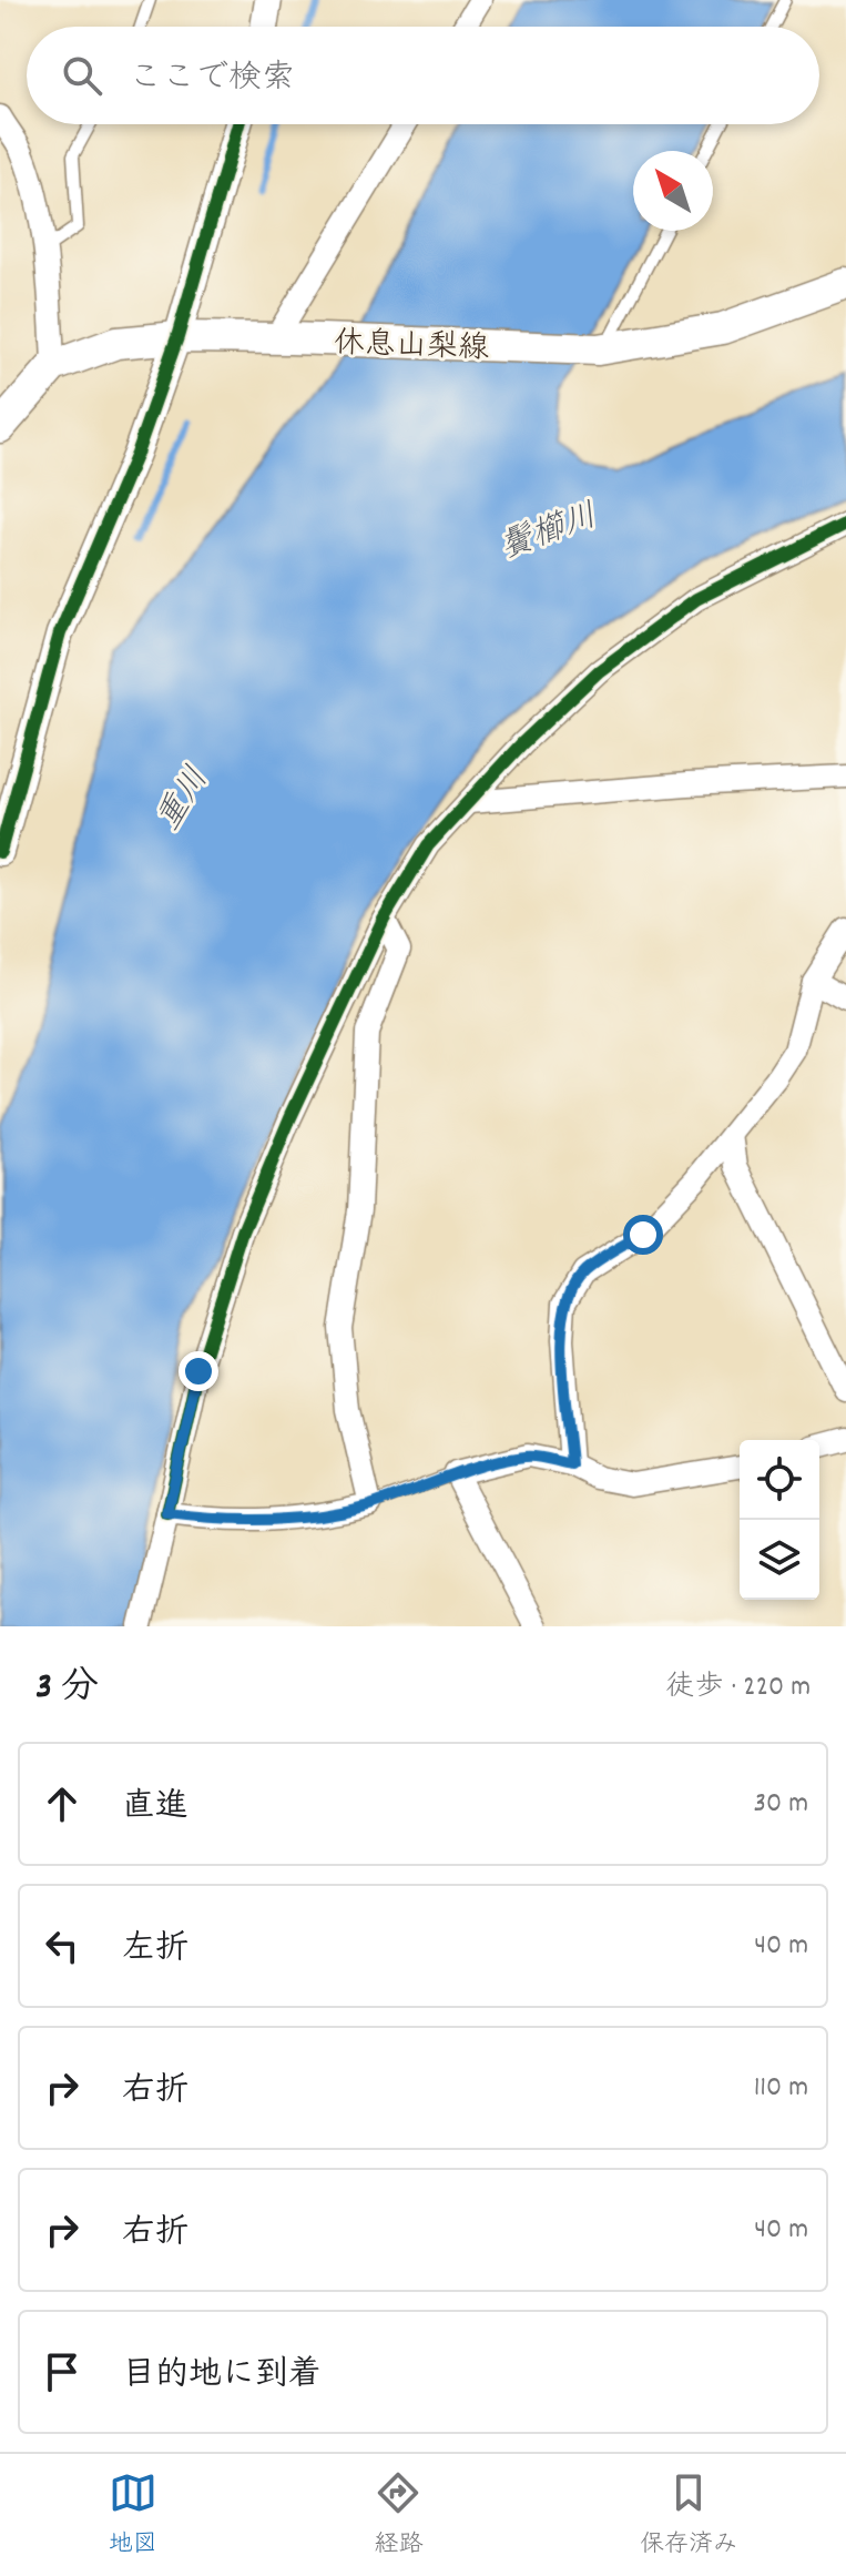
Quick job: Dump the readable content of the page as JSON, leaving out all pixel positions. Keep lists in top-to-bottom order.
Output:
{
  "streets": {
    "main road": ["休息山梨線"]
  },
  "water": ["鬢櫛川", "重川"],
  "north": "top left",
  "page": {
    "search": "ここで検索",
    "heading": ["3 分", "徒歩 · 220 m"],
    "list": [
      ["直進", "30 m"],
      ["左折", "40 m"],
      ["右折", "110 m"],
      ["右折", "40 m"],
      "目的地に到着"
    ],
    "nav": ["地図", "経路", "保存済み"]
  }
}
